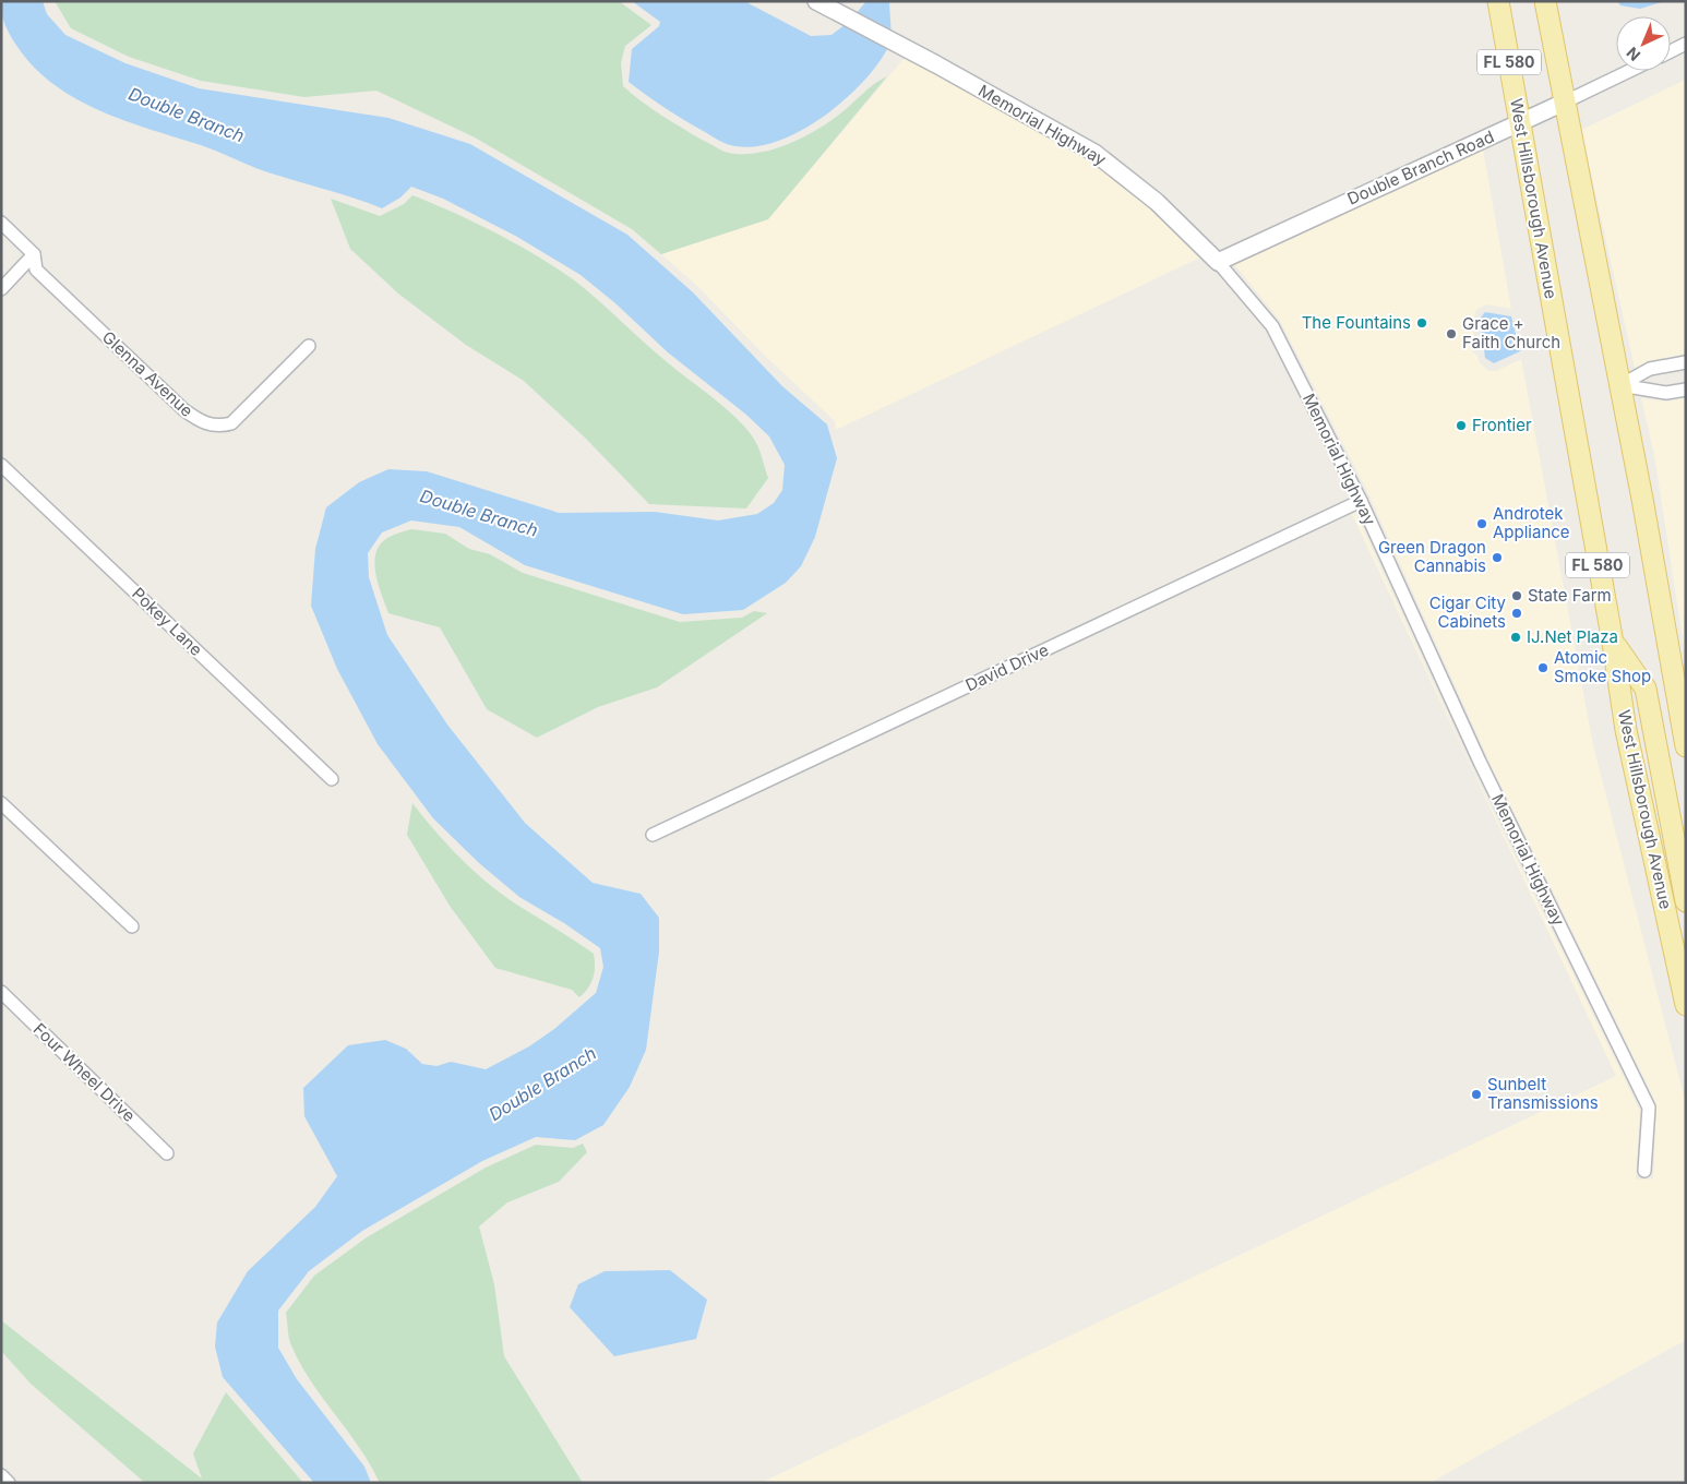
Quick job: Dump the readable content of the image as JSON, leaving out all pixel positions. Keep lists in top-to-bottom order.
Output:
{
  "streets": {
    "main road": ["FL 580", "West Hillsborough Avenue"],
    "street": [
      "Memorial Highway",
      "Double Branch Road",
      "Glenna Avenue",
      "Pokey Lane",
      "David Drive",
      "Four Wheel Drive"
    ]
  },
  "crossings": [
    ["FL 580", "Double Branch Road"],
    ["Memorial Highway", "Double Branch Road"],
    ["Memorial Highway", "David Drive"],
    ["Double Branch Road", "West Hillsborough Avenue"]
  ],
  "water": ["Double Branch"],
  "places": [
    "The Fountains",
    "Grace + Faith Church",
    "Frontier",
    "Androtek Appliance",
    "Green Dragon Cannabis",
    "State Farm",
    "Cigar City Cabinets",
    "IJ.Net Plaza",
    "Atomic Smoke Shop",
    "Sunbelt Transmissions"
  ],
  "north": "bottom left"
}
